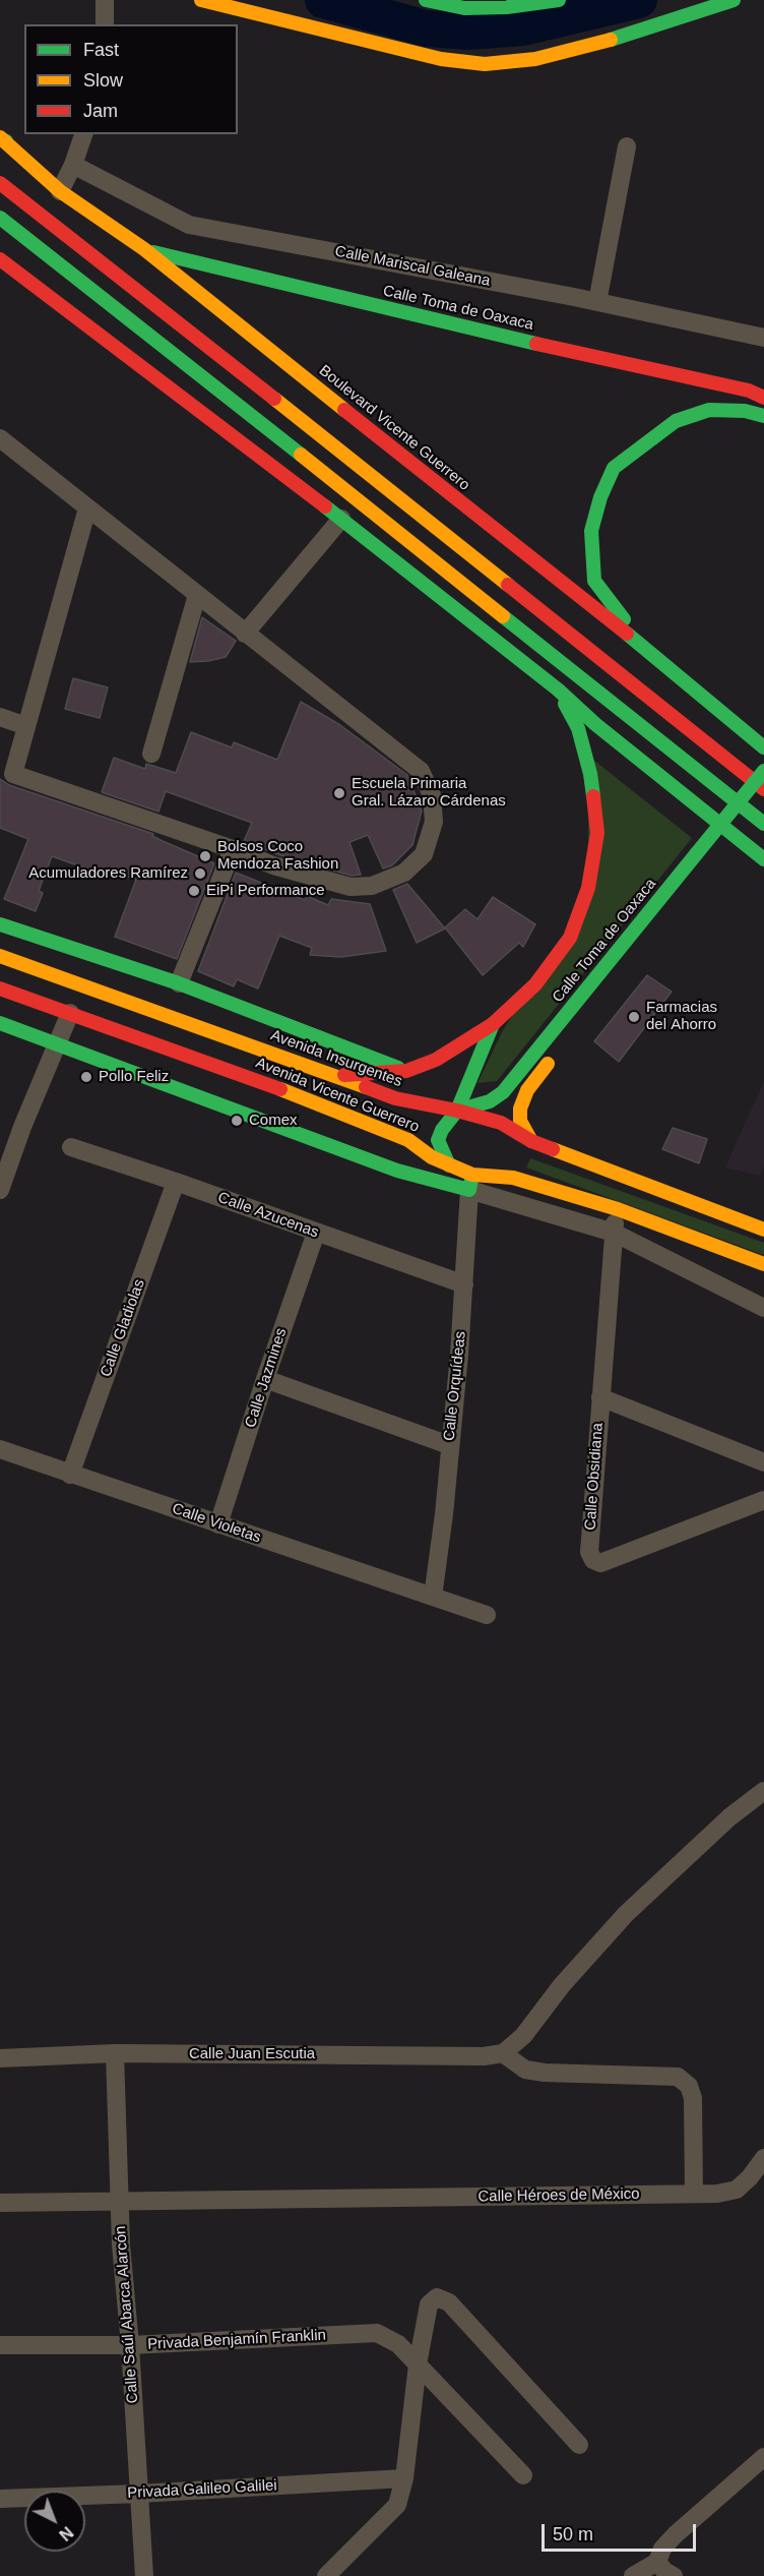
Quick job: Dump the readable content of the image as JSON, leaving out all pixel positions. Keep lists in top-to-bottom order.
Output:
{
  "streets": {
    "main road": [
      "Calle Toma de Oaxaca",
      "Boulevard Vicente Guerrero",
      "Avenida Insurgentes",
      "Avenida Vicente Guerrero"
    ],
    "street": [
      "Calle Mariscal Galeana",
      "Calle Azucenas",
      "Calle Gladiolas",
      "Calle Jazmines",
      "Calle Orquídeas",
      "Calle Obsidiana",
      "Calle Violetas",
      "Calle Juan Escutia",
      "Calle Héroes de México",
      "Calle Saúl Abarca Alarcón",
      "Privada Benjamín Franklin",
      "Privada Galileo Galilei"
    ]
  },
  "crossings": [
    ["Calle Toma de Oaxaca", "Boulevard Vicente Guerrero"],
    ["Calle Toma de Oaxaca", "Avenida Insurgentes"],
    ["Avenida Insurgentes", "Avenida Vicente Guerrero"],
    ["Avenida Vicente Guerrero", "Calle Orquídeas"],
    ["Avenida Vicente Guerrero", "Calle Obsidiana"],
    ["Calle Azucenas", "Calle Gladiolas"],
    ["Calle Azucenas", "Calle Jazmines"],
    ["Calle Azucenas", "Calle Orquídeas"],
    ["Calle Gladiolas", "Calle Violetas"],
    ["Calle Jazmines", "Calle Violetas"],
    ["Calle Orquídeas", "Calle Violetas"],
    ["Calle Juan Escutia", "Calle Saúl Abarca Alarcón"],
    ["Calle Héroes de México", "Calle Saúl Abarca Alarcón"],
    ["Calle Saúl Abarca Alarcón", "Privada Benjamín Franklin"],
    ["Calle Saúl Abarca Alarcón", "Privada Galileo Galilei"]
  ],
  "places": [
    "Escuela Primaria Gral. Lázaro Cárdenas",
    "Bolsos Coco Mendoza Fashion",
    "Acumuladores Ramírez",
    "EiPi Performance",
    "Farmacias del Ahorro",
    "Pollo Feliz",
    "Comex"
  ],
  "legend": ["Fast", "Slow", "Jam"],
  "scale_bar": "50 m",
  "north": "bottom right"
}
